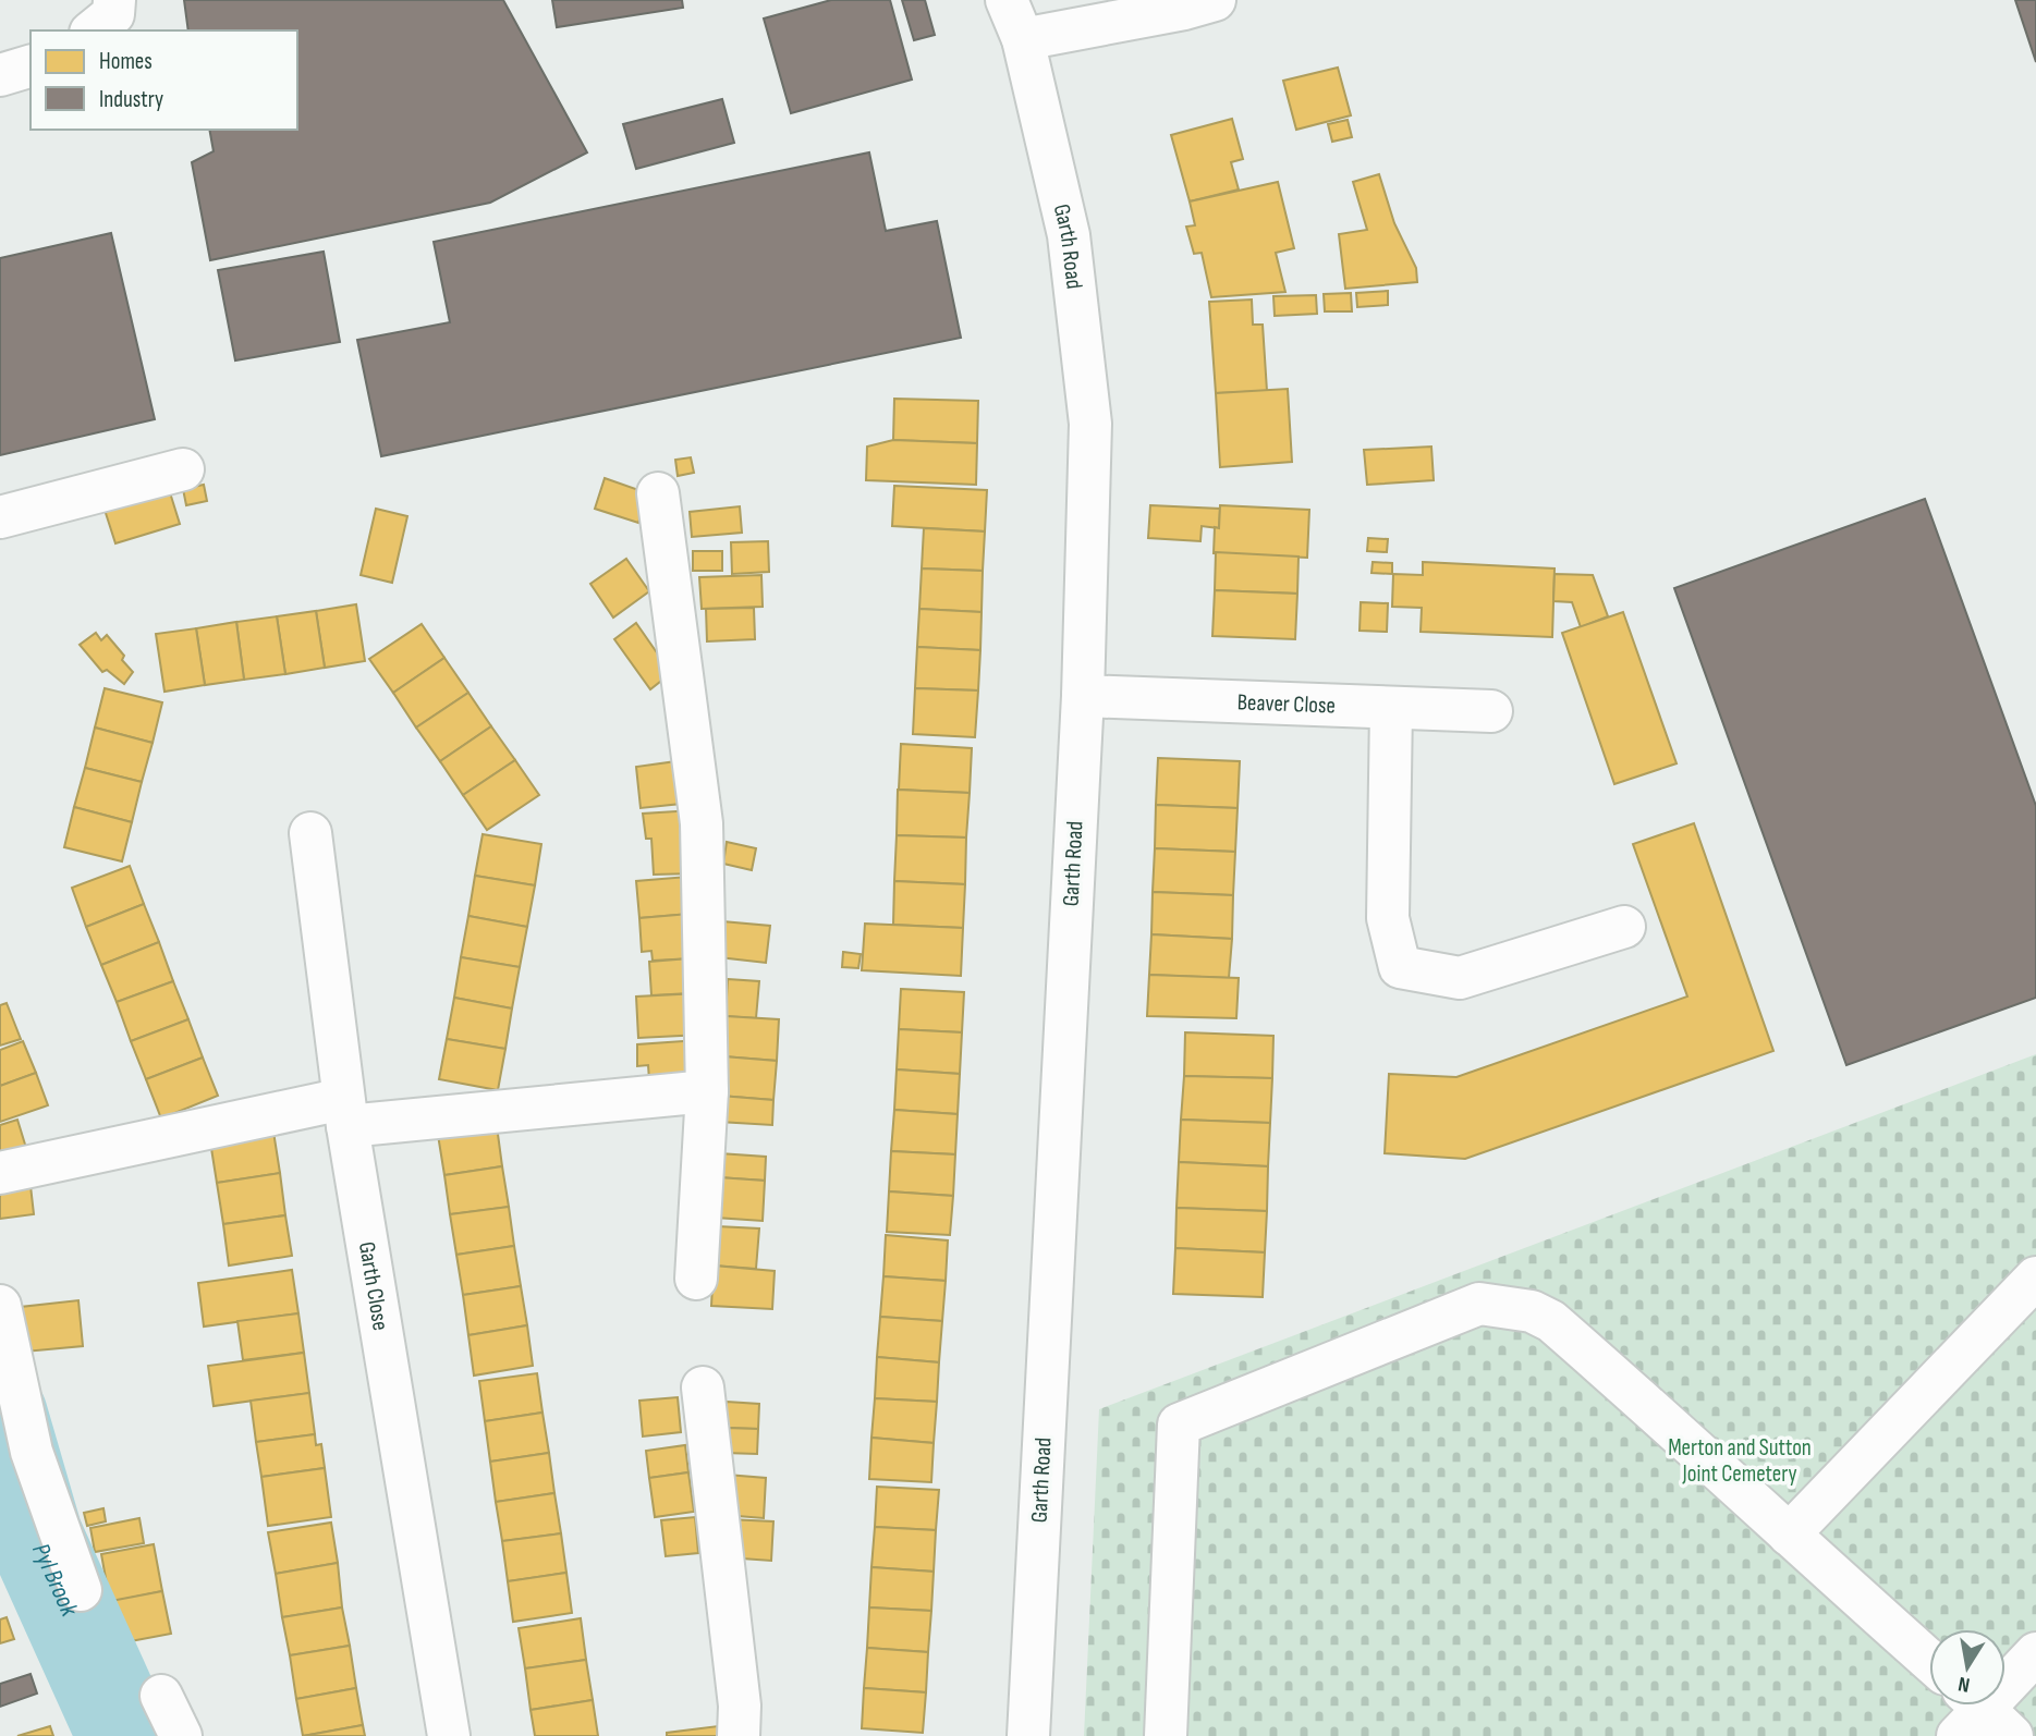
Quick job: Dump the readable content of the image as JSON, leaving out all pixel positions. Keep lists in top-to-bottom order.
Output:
{
  "streets": {
    "street": ["Garth Road", "Beaver Close", "Garth Close"]
  },
  "crossings": [
    ["Garth Road", "Beaver Close"]
  ],
  "water": ["Pyl Brook"],
  "parks": ["Merton and Sutton Joint Cemetery"],
  "legend": ["Homes", "Industry"],
  "north": "bottom"
}
